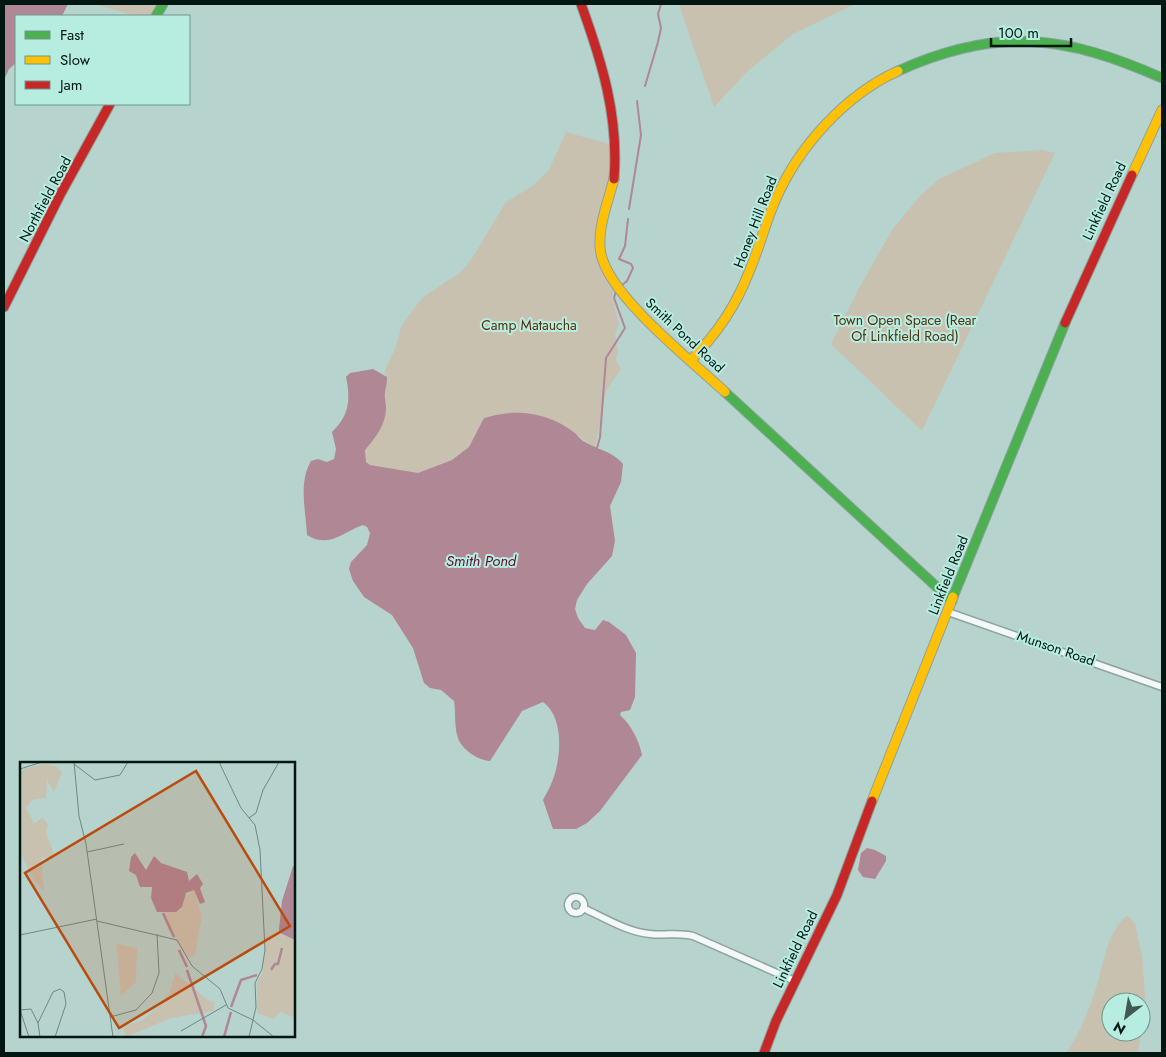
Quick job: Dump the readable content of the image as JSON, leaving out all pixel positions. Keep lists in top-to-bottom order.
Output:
{
  "streets": {
    "street": [
      "Northfield Road",
      "Linkfield Road",
      "Honey Hill Road",
      "Smith Pond Road",
      "Munson Road"
    ]
  },
  "crossings": [
    ["Linkfield Road", "Smith Pond Road"],
    ["Linkfield Road", "Munson Road"],
    ["Honey Hill Road", "Smith Pond Road"]
  ],
  "water": ["Smith Pond"],
  "parks": ["Town Open Space (Rear Of Linkfield Road)", "Camp Mataucha"],
  "legend": ["Fast", "Slow", "Jam"],
  "scale_bar": "100 m",
  "north": "bottom left"
}
